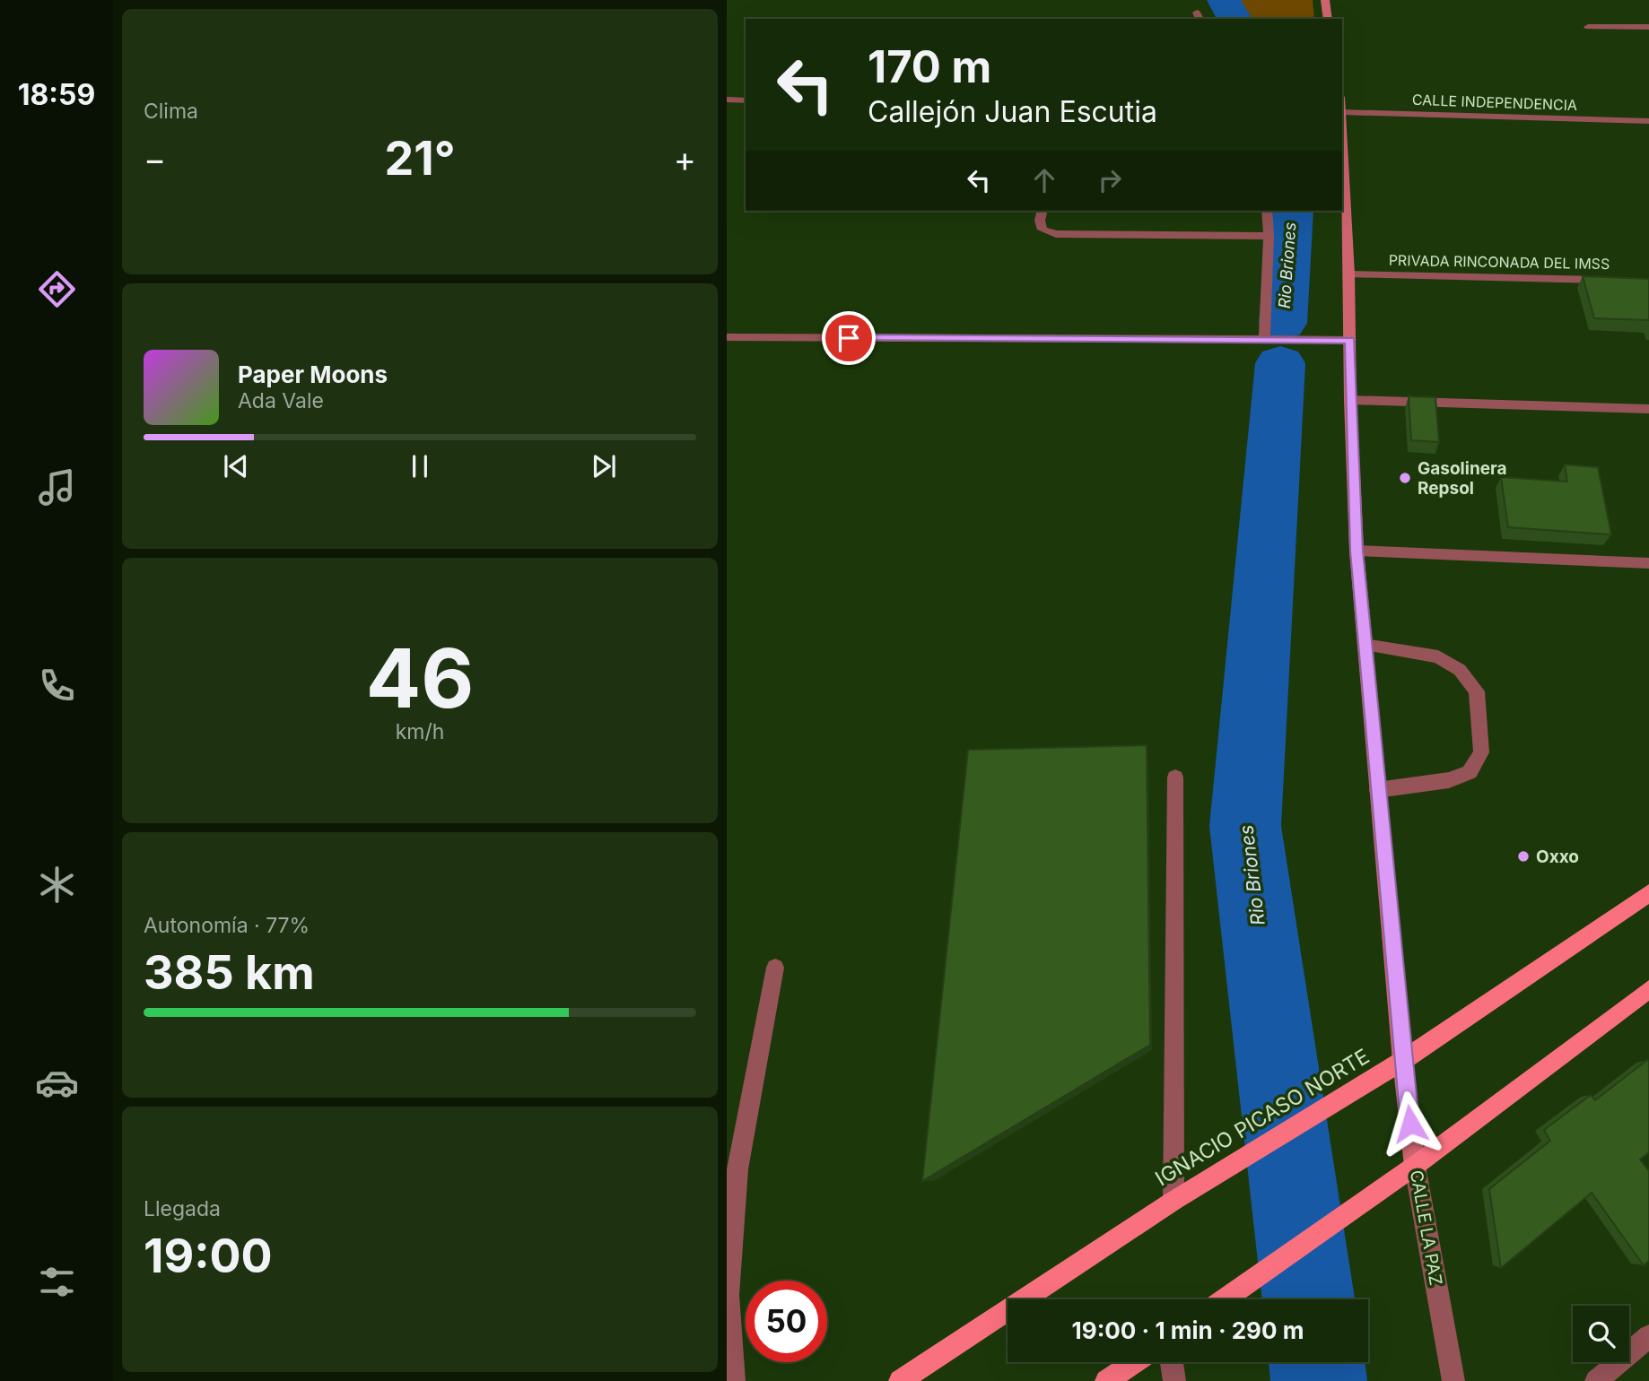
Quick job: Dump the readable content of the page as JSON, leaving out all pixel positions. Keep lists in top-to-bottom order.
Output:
{
  "streets": {
    "main road": ["IGNACIO PICASO NORTE", "CALLE LA PAZ"],
    "street": ["CALLE INDEPENDENCIA", "PRIVADA RINCONADA DEL IMSS"]
  },
  "crossings": [
    ["PRIVADA RINCONADA DEL IMSS", "CALLE LA PAZ"],
    ["IGNACIO PICASO NORTE", "CALLE LA PAZ"]
  ],
  "water": ["Rio Briones"],
  "places": ["Gasolinera Repsol", "Oxxo"],
  "page": {
    "tabs": "18:59",
    "tile": [
      "Clima",
      ["46", "km/h"],
      ["Autonomía · 77%", "385 km"],
      ["Llegada", "19:00"]
    ],
    "turn": ["170 m", "Callejón Juan Escutia"],
    "heat": ["−", "21°", "+"],
    "song": ["Paper Moons", "Ada Vale"],
    "limit": "50",
    "trip": "19:00 · 1 min · 290 m"
  }
}
